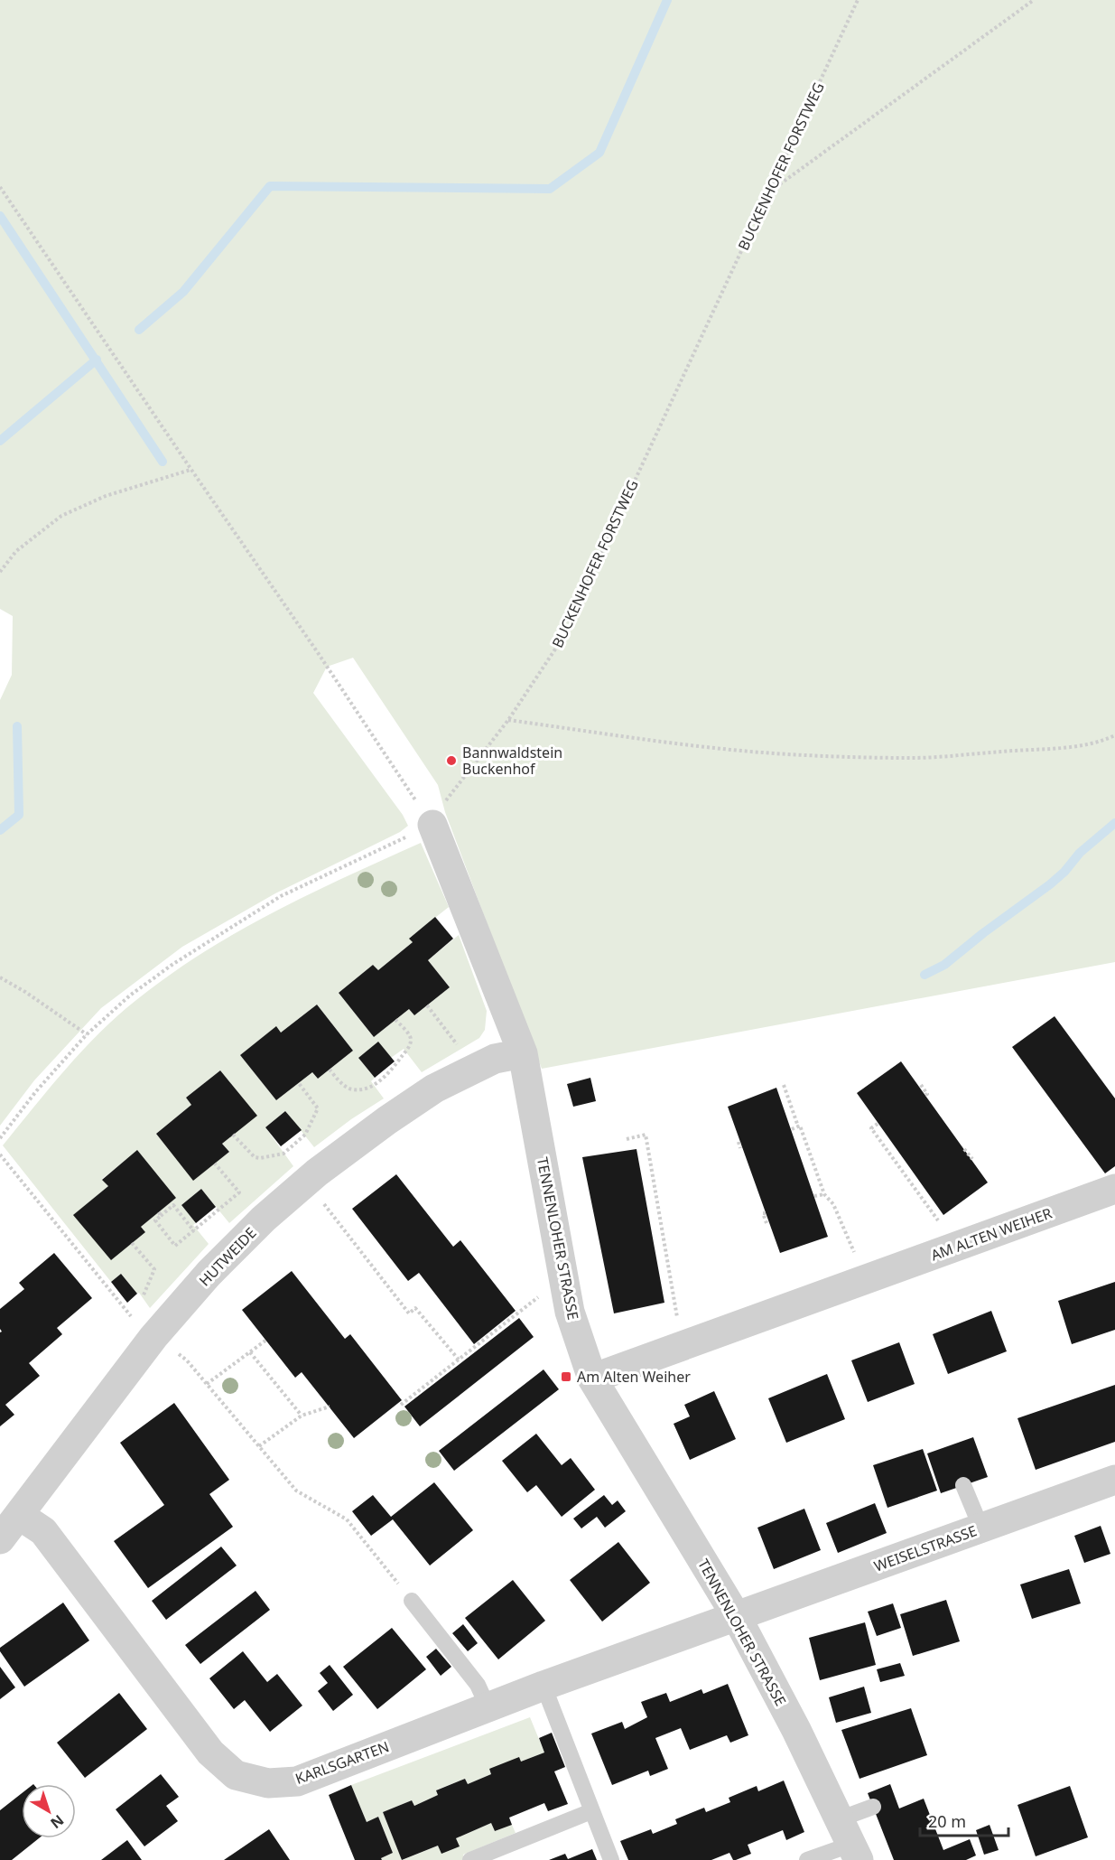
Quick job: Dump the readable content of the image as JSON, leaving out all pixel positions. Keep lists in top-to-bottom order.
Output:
{
  "streets": {
    "street": [
      "AM ALTEN WEIHER",
      "TENNENLOHER STRASSE",
      "HUTWEIDE",
      "WEISELSTRASSE",
      "KARLSGARTEN"
    ],
    "path": ["BUCKENHOFER FORSTWEG"]
  },
  "crossings": [
    ["BUCKENHOFER FORSTWEG", "TENNENLOHER STRASSE"],
    ["AM ALTEN WEIHER", "TENNENLOHER STRASSE"],
    ["TENNENLOHER STRASSE", "HUTWEIDE"],
    ["TENNENLOHER STRASSE", "WEISELSTRASSE"],
    ["TENNENLOHER STRASSE", "KARLSGARTEN"],
    ["HUTWEIDE", "KARLSGARTEN"],
    ["WEISELSTRASSE", "KARLSGARTEN"]
  ],
  "places": {
    "other": ["Bannwaldstein Buckenhof"],
    "transit": ["Am Alten Weiher"]
  },
  "scale_bar": "20 m",
  "north": "bottom right"
}
